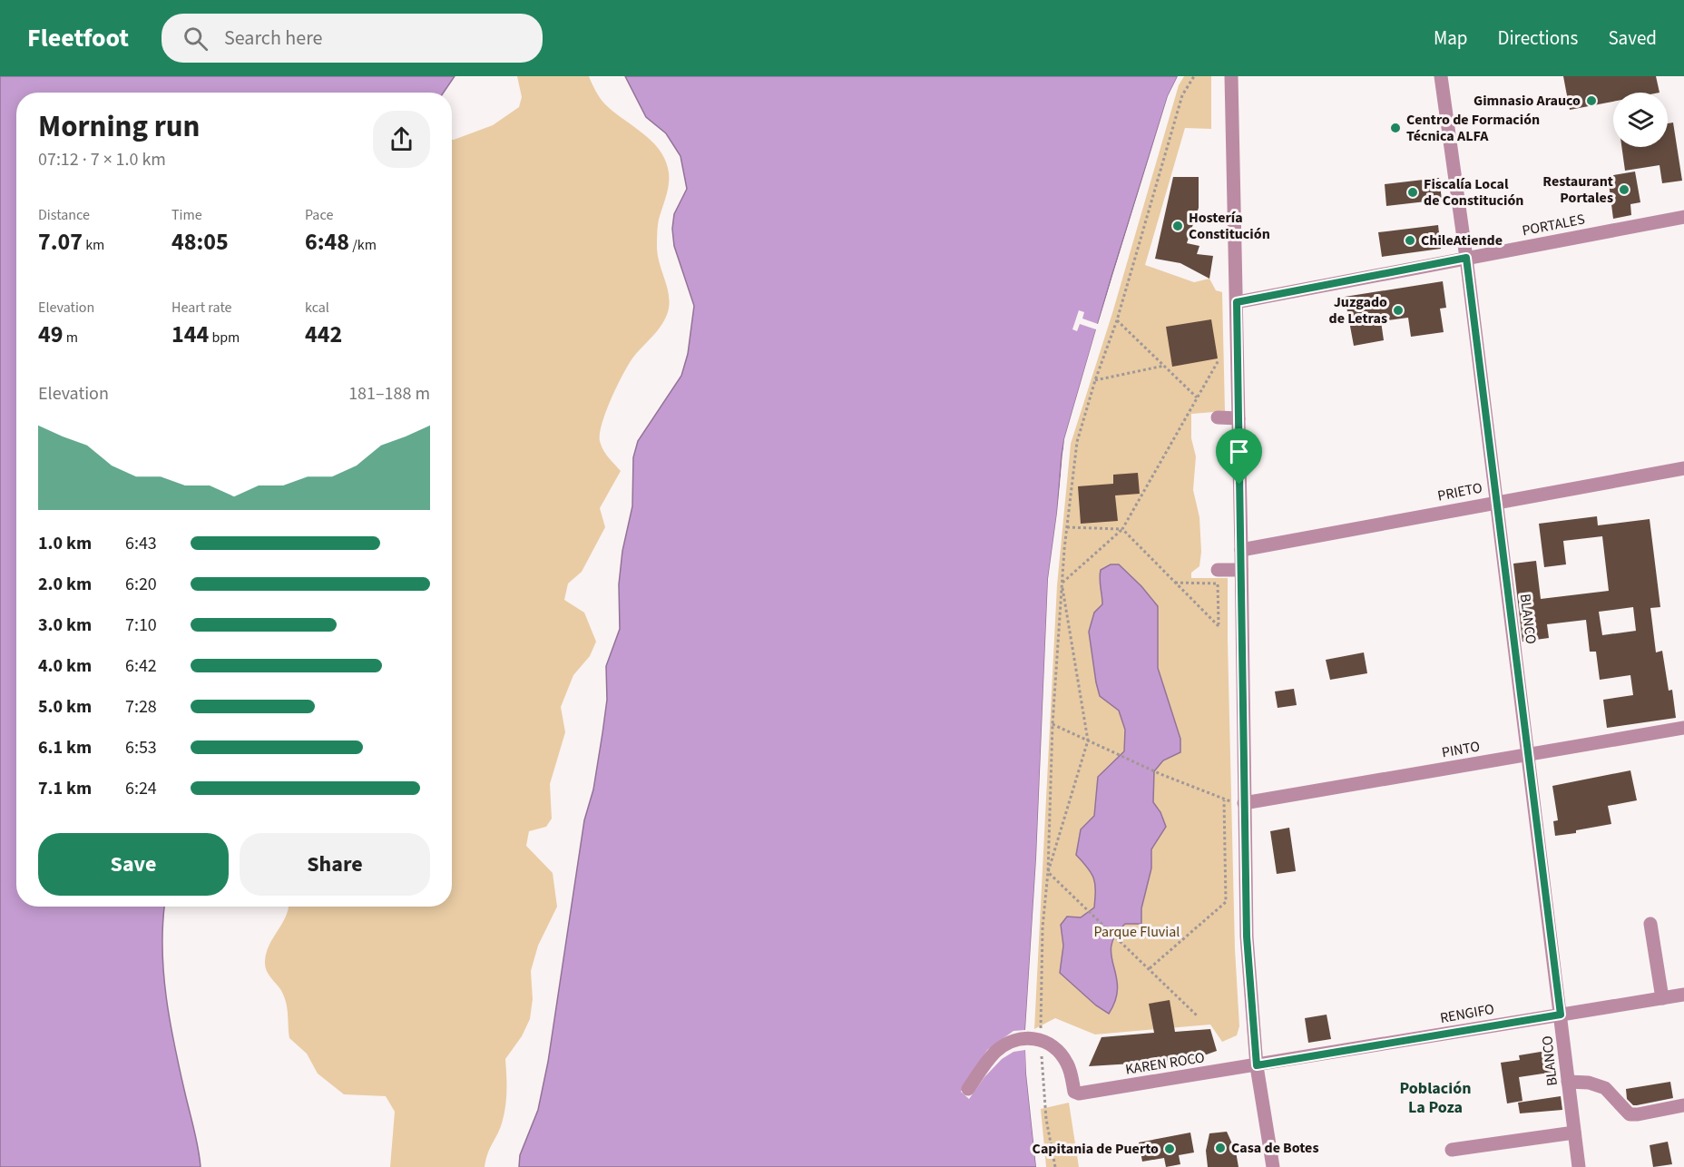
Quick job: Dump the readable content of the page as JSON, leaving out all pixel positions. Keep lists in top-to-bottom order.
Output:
{
  "streets": {
    "street": [
      "PORTALES",
      "PRIETO",
      "BLANCO",
      "PINTO",
      "RENGIFO",
      "KAREN ROCO"
    ]
  },
  "crossings": [
    ["PORTALES", "BLANCO"],
    ["PRIETO", "BLANCO"],
    ["BLANCO", "PINTO"],
    ["BLANCO", "RENGIFO"],
    ["RENGIFO", "KAREN ROCO"]
  ],
  "districts": ["Población La Poza"],
  "parks": ["Parque Fluvial"],
  "places": [
    "Gimnasio Arauco",
    "Centro de Formación Técnica ALFA",
    "Restaurant Portales",
    "Fiscalía Local de Constitución",
    "Hostería Constitución",
    "ChileAtiende",
    "Juzgado de Letras",
    "Casa de Botes",
    "Capitania de Puerto"
  ],
  "page": {
    "header": "Fleetfoot",
    "search": "Search here",
    "nav": ["Map", "Directions", "Saved"],
    "heading": ["Morning run", "07:12 · 7 × 1.0 km"],
    "stats": [
      ["Distance", "7.07 km"],
      ["Time", "48:05"],
      ["Pace", "6:48 /km"],
      ["Elevation", "49 m"],
      ["Heart rate", "144 bpm"],
      ["kcal", "442"]
    ],
    "chart": ["Elevation", "181–188 m"],
    "list": [
      {
        "name": "1.0 km",
        "note": "6:43"
      },
      {
        "name": "2.0 km",
        "note": "6:20"
      },
      {
        "name": "3.0 km",
        "note": "7:10"
      },
      {
        "name": "4.0 km",
        "note": "6:42"
      },
      {
        "name": "5.0 km",
        "note": "7:28"
      },
      {
        "name": "6.1 km",
        "note": "6:53"
      },
      {
        "name": "7.1 km",
        "note": "6:24"
      }
    ],
    "buttons": ["Save", "Share"]
  }
}
